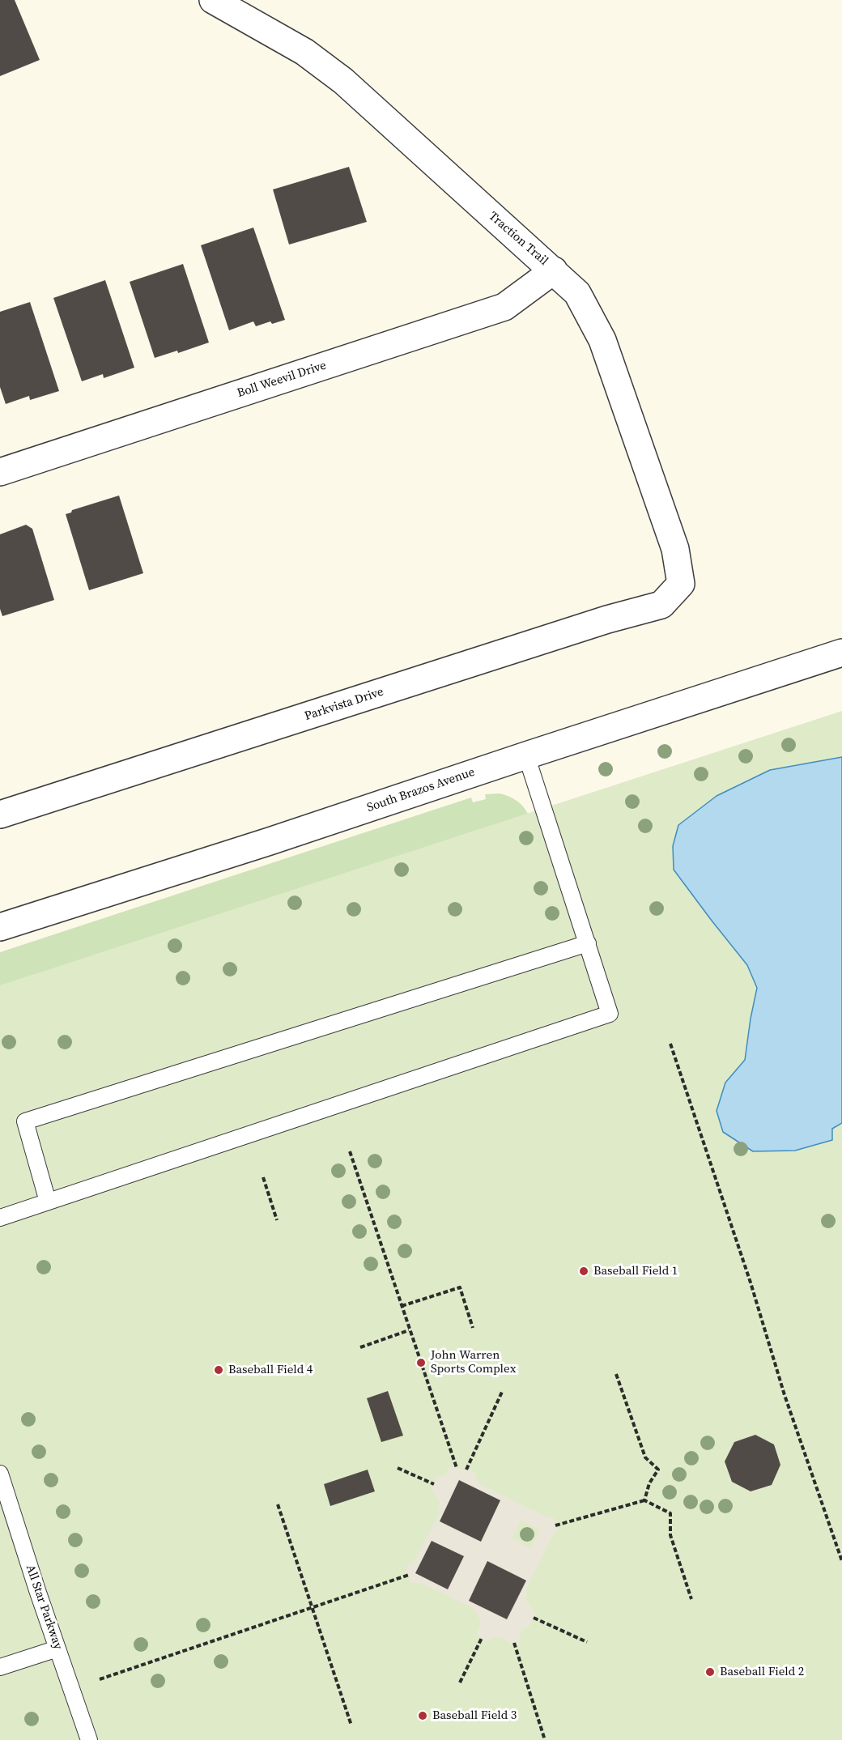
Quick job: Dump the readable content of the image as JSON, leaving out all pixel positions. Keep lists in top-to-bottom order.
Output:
{
  "streets": {
    "street": [
      "Traction Trail",
      "Boll Weevil Drive",
      "Parkvista Drive",
      "South Brazos Avenue"
    ],
    "lane": ["All Star Parkway"]
  },
  "crossings": [
    ["Traction Trail", "Boll Weevil Drive"],
    ["Traction Trail", "Parkvista Drive"]
  ],
  "places": [
    "Baseball Field 1",
    "John Warren Sports Complex",
    "Baseball Field 4",
    "Baseball Field 2",
    "Baseball Field 3"
  ]
}
